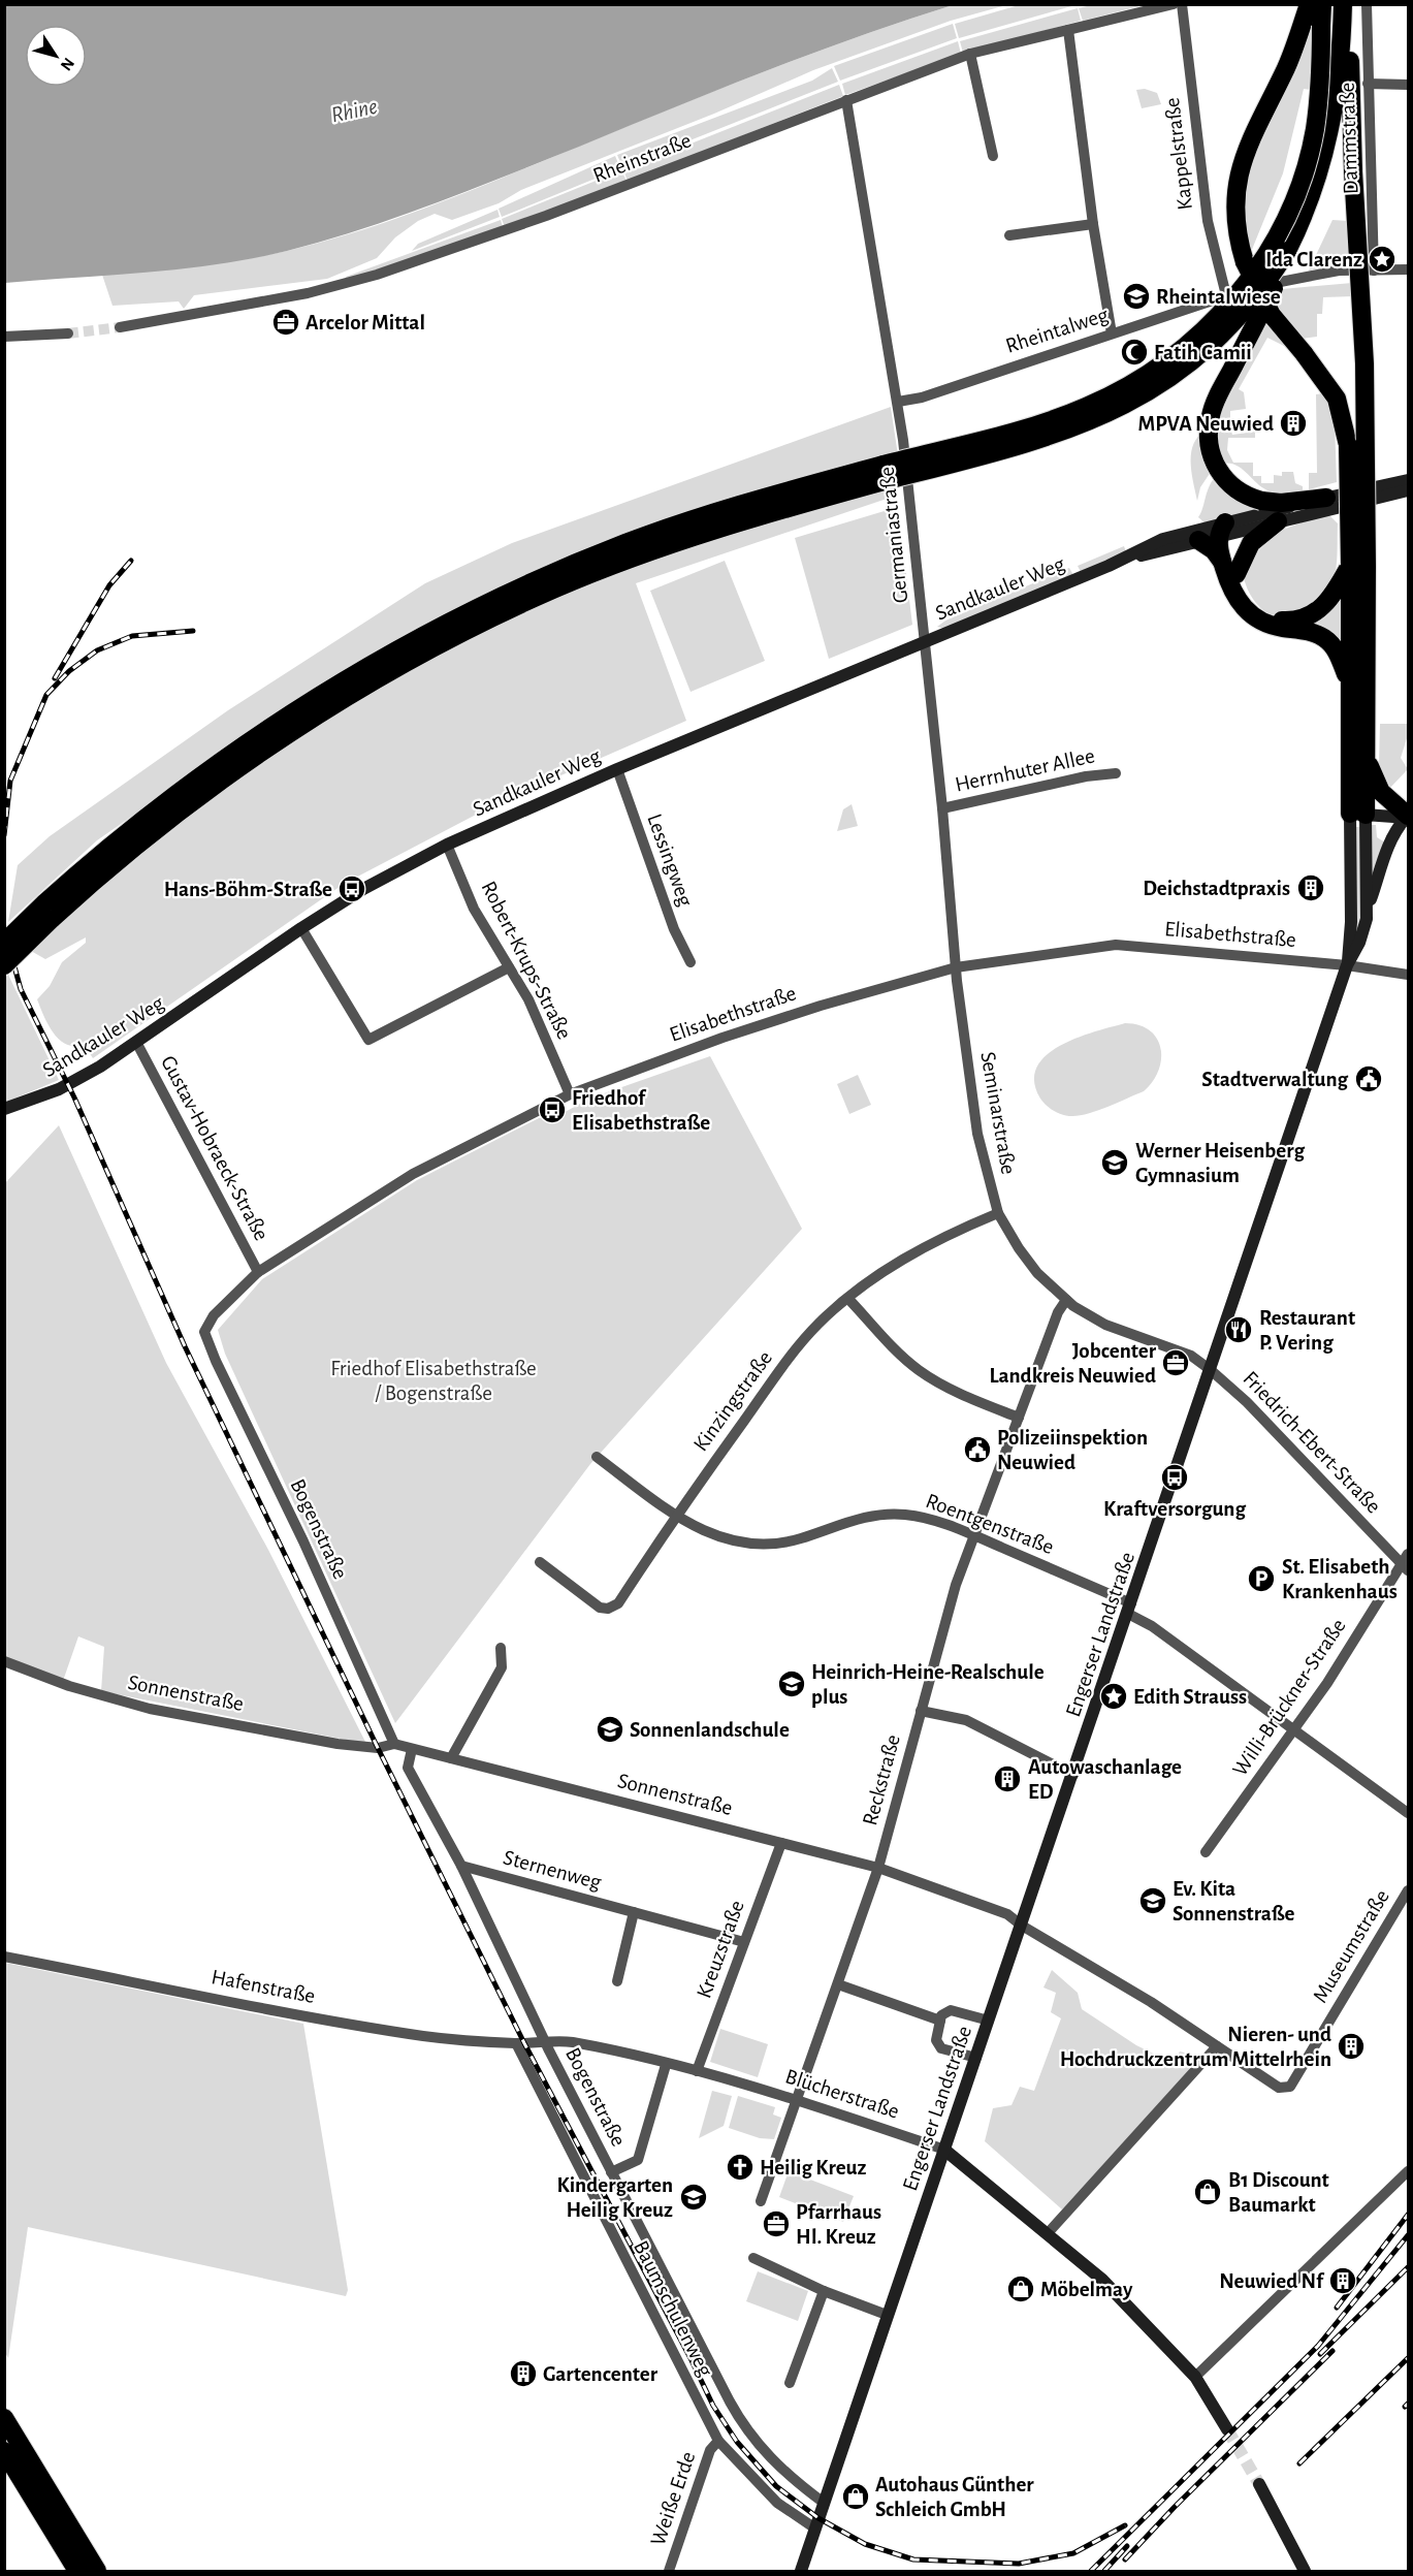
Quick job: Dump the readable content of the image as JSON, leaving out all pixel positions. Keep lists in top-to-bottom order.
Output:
{
  "streets": {
    "street": [
      "Dammstraße",
      "Kappelstraße",
      "Rheinstraße",
      "Rheintalweg",
      "Germaniastraße",
      "Sandkauler Weg",
      "Herrnhuter Allee",
      "Lessingweg",
      "Elisabethstraße",
      "Robert-Krups-Straße",
      "Seminarstraße",
      "Gustav-Hobraeck-Straße",
      "Kinzingstraße",
      "Friedrich-Ebert-Straße",
      "Roentgenstraße",
      "Bogenstraße",
      "Engerser Landstraße",
      "Sonnenstraße",
      "Willi-Brückner-Straße",
      "Reckstraße",
      "Sternenweg",
      "Museumstraße",
      "Kreuzstraße",
      "Hafenstraße",
      "Blücherstraße",
      "Baumschulenweg",
      "Weiße Erde"
    ]
  },
  "crossings": [
    ["Dammstraße", "Rheintalweg"],
    ["Kappelstraße", "Rheintalweg"],
    ["Rheinstraße", "Germaniastraße"],
    ["Rheintalweg", "Germaniastraße"],
    ["Germaniastraße", "Sandkauler Weg"],
    ["Germaniastraße", "Herrnhuter Allee"],
    ["Germaniastraße", "Elisabethstraße"],
    ["Germaniastraße", "Seminarstraße"],
    ["Sandkauler Weg", "Lessingweg"],
    ["Sandkauler Weg", "Robert-Krups-Straße"],
    ["Sandkauler Weg", "Gustav-Hobraeck-Straße"],
    ["Elisabethstraße", "Robert-Krups-Straße"],
    ["Elisabethstraße", "Seminarstraße"],
    ["Elisabethstraße", "Gustav-Hobraeck-Straße"],
    ["Elisabethstraße", "Bogenstraße"],
    ["Elisabethstraße", "Engerser Landstraße"],
    ["Seminarstraße", "Kinzingstraße"],
    ["Seminarstraße", "Friedrich-Ebert-Straße"],
    ["Seminarstraße", "Engerser Landstraße"],
    ["Seminarstraße", "Reckstraße"],
    ["Kinzingstraße", "Roentgenstraße"],
    ["Friedrich-Ebert-Straße", "Engerser Landstraße"],
    ["Friedrich-Ebert-Straße", "Willi-Brückner-Straße"],
    ["Roentgenstraße", "Engerser Landstraße"],
    ["Roentgenstraße", "Willi-Brückner-Straße"],
    ["Roentgenstraße", "Reckstraße"],
    ["Bogenstraße", "Engerser Landstraße"],
    ["Bogenstraße", "Sonnenstraße"],
    ["Bogenstraße", "Sternenweg"],
    ["Bogenstraße", "Blücherstraße"],
    ["Engerser Landstraße", "Sonnenstraße"],
    ["Engerser Landstraße", "Blücherstraße"],
    ["Engerser Landstraße", "Baumschulenweg"],
    ["Sonnenstraße", "Reckstraße"],
    ["Sonnenstraße", "Museumstraße"],
    ["Sonnenstraße", "Kreuzstraße"],
    ["Reckstraße", "Blücherstraße"],
    ["Sternenweg", "Kreuzstraße"],
    ["Kreuzstraße", "Blücherstraße"],
    ["Hafenstraße", "Blücherstraße"],
    ["Hafenstraße", "Baumschulenweg"],
    ["Blücherstraße", "Baumschulenweg"],
    ["Baumschulenweg", "Weiße Erde"]
  ],
  "water": ["Rhine"],
  "parks": ["Friedhof Elisabethstraße / Bogenstraße"],
  "places": {
    "place": ["Ida Clarenz", "Edith Strauss"],
    "school or university": [
      "Rheintalwiese",
      "Werner Heisenberg Gymnasium",
      "Heinrich-Heine-Realschule plus",
      "Sonnenlandschule",
      "Ev. Kita Sonnenstraße",
      "Kindergarten Heilig Kreuz"
    ],
    "office": ["Arcelor Mittal", "Jobcenter Landkreis Neuwied", "Pfarrhaus Hl. Kreuz"],
    "mosque": ["Fatih Camii"],
    "building": [
      "MPVA Neuwied",
      "Deichstadtpraxis",
      "Autowaschanlage ED",
      "Nieren- und Hochdruckzentrum Mittelrhein",
      "Neuwied Nf",
      "Gartencenter"
    ],
    "bus stop": ["Hans-Böhm-Straße", "Friedhof Elisabethstraße", "Kraftversorgung"],
    "public building": ["Stadtverwaltung", "Polizeiinspektion Neuwied"],
    "restaurant": ["Restaurant P. Vering"],
    "parking": ["St. Elisabeth Krankenhaus"],
    "church": ["Heilig Kreuz"],
    "shop": ["B1 Discount Baumarkt", "Möbelmay", "Autohaus Günther Schleich GmbH"]
  },
  "north": "bottom right"
}
